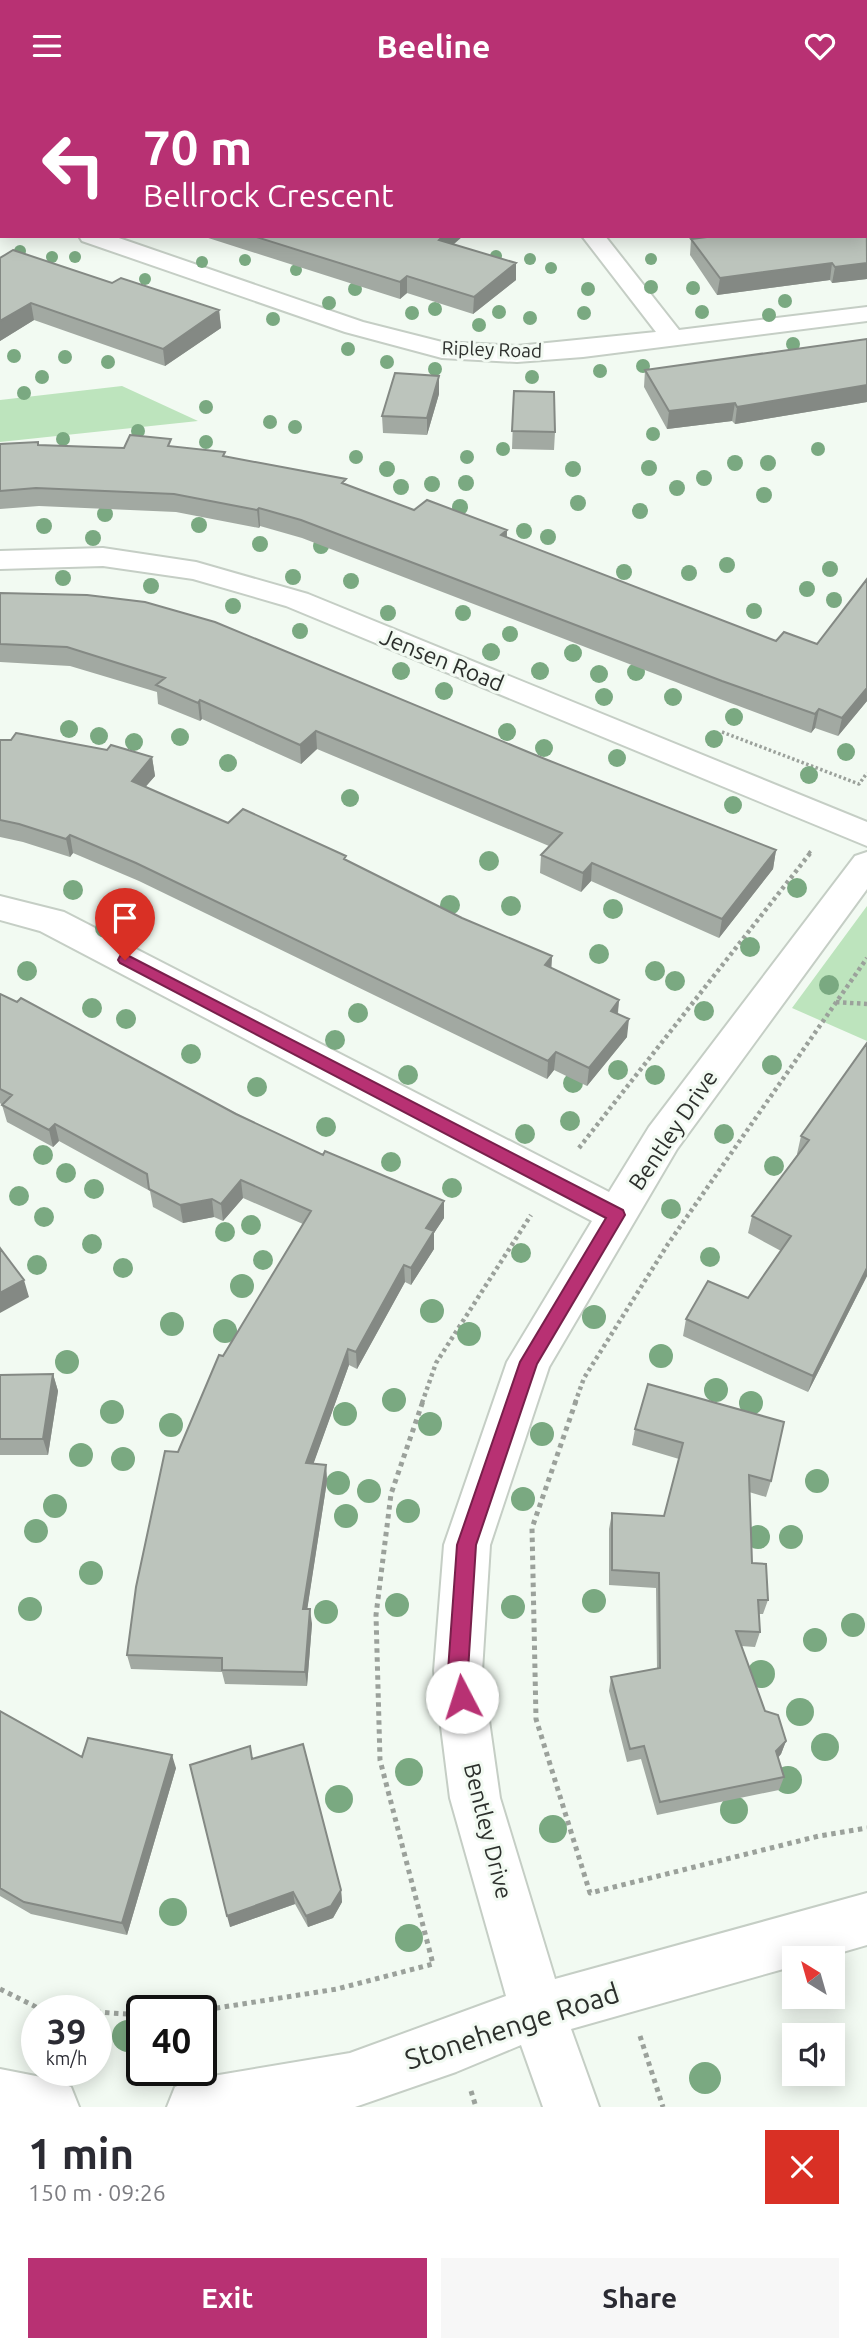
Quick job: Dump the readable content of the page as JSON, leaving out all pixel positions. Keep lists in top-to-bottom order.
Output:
{
  "streets": {
    "street": [
      "Ripley Road",
      "Jensen Road",
      "Bentley Drive",
      "Stonehenge Road"
    ]
  },
  "crossings": [
    ["Bentley Drive", "Stonehenge Road"]
  ],
  "north": "top left",
  "page": {
    "header": "Beeline",
    "turn": ["70 m", "Bellrock Crescent"],
    "speed": "39 km/h",
    "limit": "40",
    "heading": ["1 min", "150 m · 09:26"],
    "buttons": ["Exit", "Share"]
  }
}
